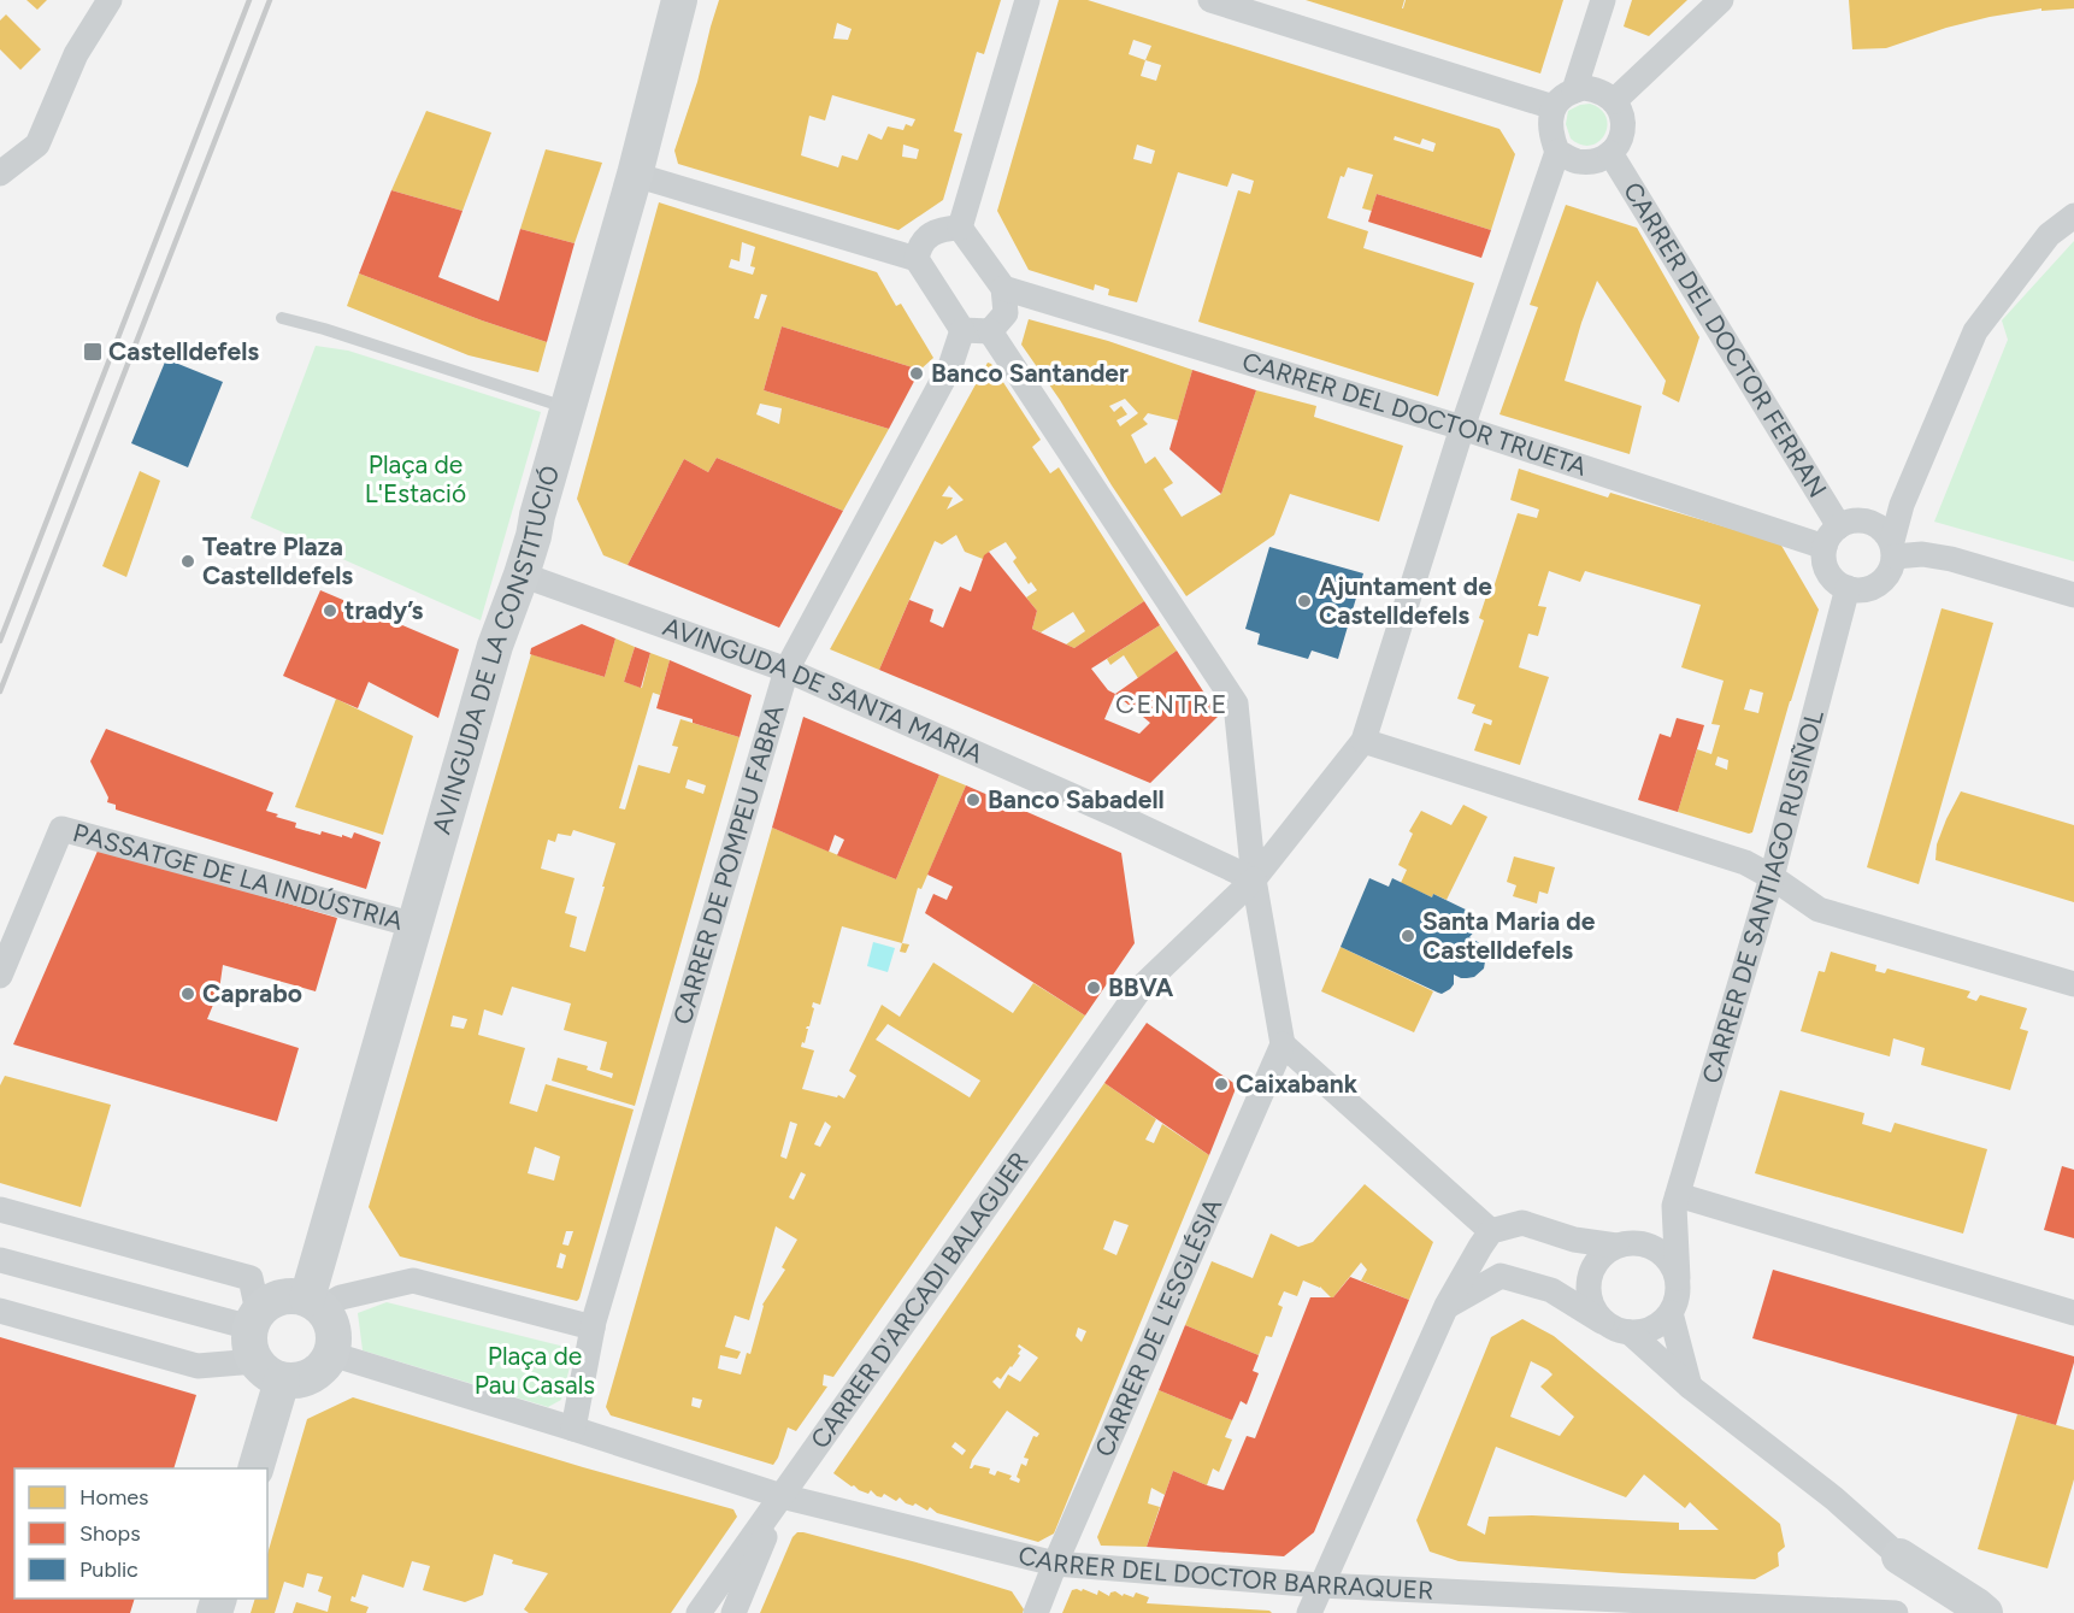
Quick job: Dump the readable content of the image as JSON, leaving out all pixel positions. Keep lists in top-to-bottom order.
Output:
{
  "streets": {
    "street": [
      "CARRER DEL DOCTOR FERRAN",
      "CARRER DEL DOCTOR TRUETA",
      "AVINGUDA DE LA CONSTITUCIÓ",
      "AVINGUDA DE SANTA MARIA",
      "CARRER DE POMPEU FABRA",
      "PASSATGE DE LA INDÚSTRIA",
      "CARRER DE SANTIAGO RUSIÑOL",
      "CARRER D'ARCADI BALAGUER",
      "CARRER DE L'ESGLÉSIA",
      "CARRER DEL DOCTOR BARRAQUER"
    ]
  },
  "crossings": [
    ["CARRER DEL DOCTOR FERRAN", "CARRER DEL DOCTOR TRUETA"],
    ["CARRER DEL DOCTOR FERRAN", "CARRER DE SANTIAGO RUSIÑOL"],
    ["CARRER DEL DOCTOR TRUETA", "CARRER DE SANTIAGO RUSIÑOL"],
    ["AVINGUDA DE LA CONSTITUCIÓ", "AVINGUDA DE SANTA MARIA"],
    ["AVINGUDA DE LA CONSTITUCIÓ", "PASSATGE DE LA INDÚSTRIA"],
    ["AVINGUDA DE SANTA MARIA", "CARRER DE POMPEU FABRA"],
    ["AVINGUDA DE SANTA MARIA", "CARRER D'ARCADI BALAGUER"],
    ["CARRER DE POMPEU FABRA", "CARRER DEL DOCTOR BARRAQUER"],
    ["CARRER D'ARCADI BALAGUER", "CARRER DEL DOCTOR BARRAQUER"],
    ["CARRER DE L'ESGLÉSIA", "CARRER DEL DOCTOR BARRAQUER"]
  ],
  "districts": ["CENTRE"],
  "parks": ["Plaça de L'Estació", "Plaça de Pau Casals"],
  "places": {
    "transit": ["Castelldefels"],
    "other": [
      "Banco Santander",
      "Teatre Plaza Castelldefels",
      "Ajuntament de Castelldefels",
      "trady’s",
      "Banco Sabadell",
      "Santa Maria de Castelldefels",
      "BBVA",
      "Caprabo",
      "Caixabank"
    ]
  },
  "legend": ["Homes", "Shops", "Public"]
}
